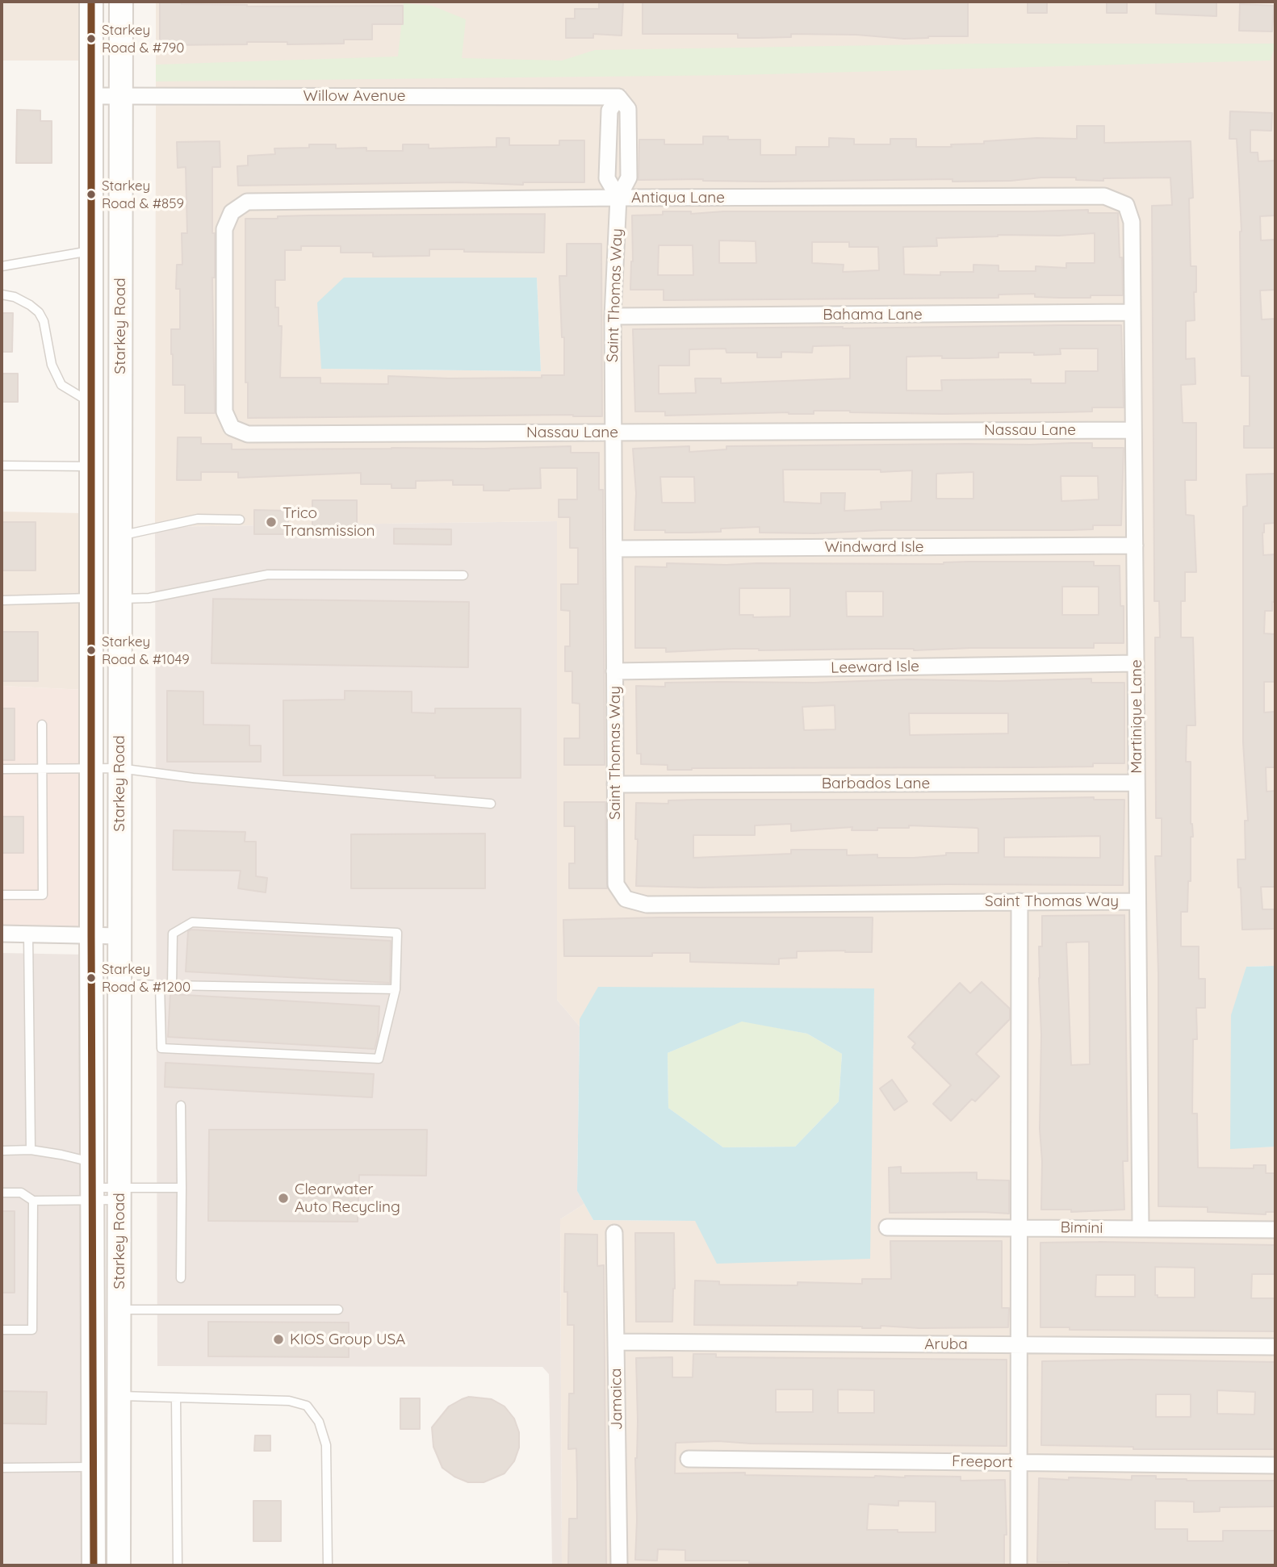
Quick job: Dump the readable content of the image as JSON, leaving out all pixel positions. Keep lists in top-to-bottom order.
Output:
{
  "streets": {
    "main road": ["Starkey Road"],
    "street": [
      "Willow Avenue",
      "Antiqua Lane",
      "Saint Thomas Way",
      "Bahama Lane",
      "Nassau Lane",
      "Windward Isle",
      "Leeward Isle",
      "Martinique Lane",
      "Barbados Lane",
      "Bimini",
      "Aruba",
      "Jamaica",
      "Freeport"
    ]
  },
  "crossings": [
    ["Willow Avenue", "Saint Thomas Way"],
    ["Willow Avenue", "Starkey Road"],
    ["Antiqua Lane", "Saint Thomas Way"],
    ["Antiqua Lane", "Nassau Lane"],
    ["Antiqua Lane", "Martinique Lane"],
    ["Saint Thomas Way", "Bahama Lane"],
    ["Saint Thomas Way", "Nassau Lane"],
    ["Saint Thomas Way", "Windward Isle"],
    ["Saint Thomas Way", "Leeward Isle"],
    ["Saint Thomas Way", "Martinique Lane"],
    ["Saint Thomas Way", "Barbados Lane"],
    ["Bahama Lane", "Martinique Lane"],
    ["Nassau Lane", "Martinique Lane"],
    ["Windward Isle", "Martinique Lane"],
    ["Leeward Isle", "Martinique Lane"],
    ["Martinique Lane", "Barbados Lane"],
    ["Martinique Lane", "Bimini"],
    ["Aruba", "Jamaica"]
  ],
  "places": [
    "Starkey Road & #790",
    "Starkey Road & #859",
    "Trico Transmission",
    "Starkey Road & #1049",
    "Starkey Road & #1200",
    "Clearwater Auto Recycling",
    "KIOS Group USA"
  ]
}
